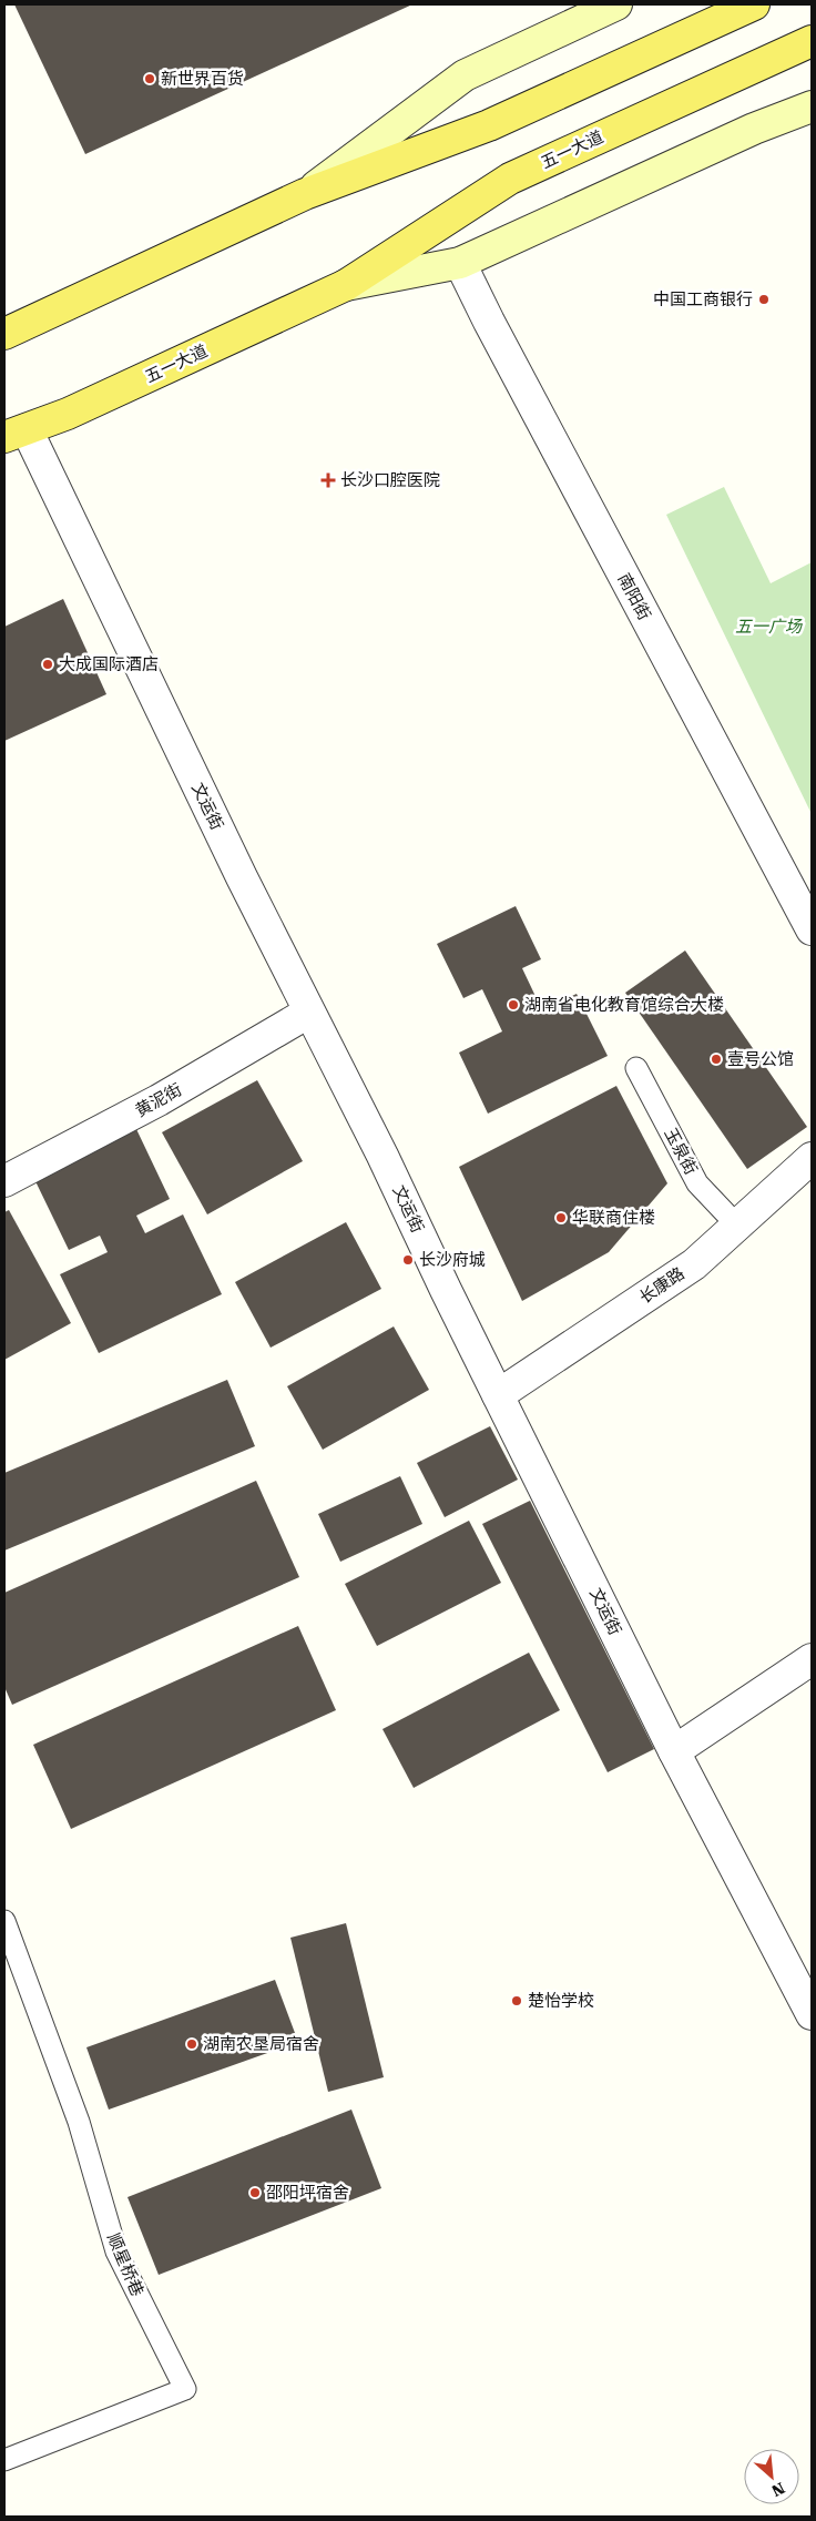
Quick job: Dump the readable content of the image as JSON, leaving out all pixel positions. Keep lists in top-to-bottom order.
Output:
{
  "streets": {
    "main road": ["五一大道"],
    "street": [
      "南阳街",
      "文运街",
      "黄泥街",
      "长康路"
    ],
    "lane": ["玉泉街", "顺星桥巷"]
  },
  "crossings": [
    ["五一大道", "南阳街"],
    ["五一大道", "文运街"],
    ["文运街", "黄泥街"],
    ["文运街", "长康路"],
    ["玉泉街", "长康路"]
  ],
  "parks": ["五一广场"],
  "places": {
    "other": [
      "新世界百货",
      "中国工商银行",
      "大成国际酒店",
      "湖南省电化教育馆综合大楼",
      "壹号公馆",
      "华联商住楼",
      "长沙府城",
      "楚怡学校",
      "湖南农垦局宿舍",
      "邵阳坪宿舍"
    ],
    "health": ["长沙口腔医院"]
  },
  "north": "bottom right"
}
